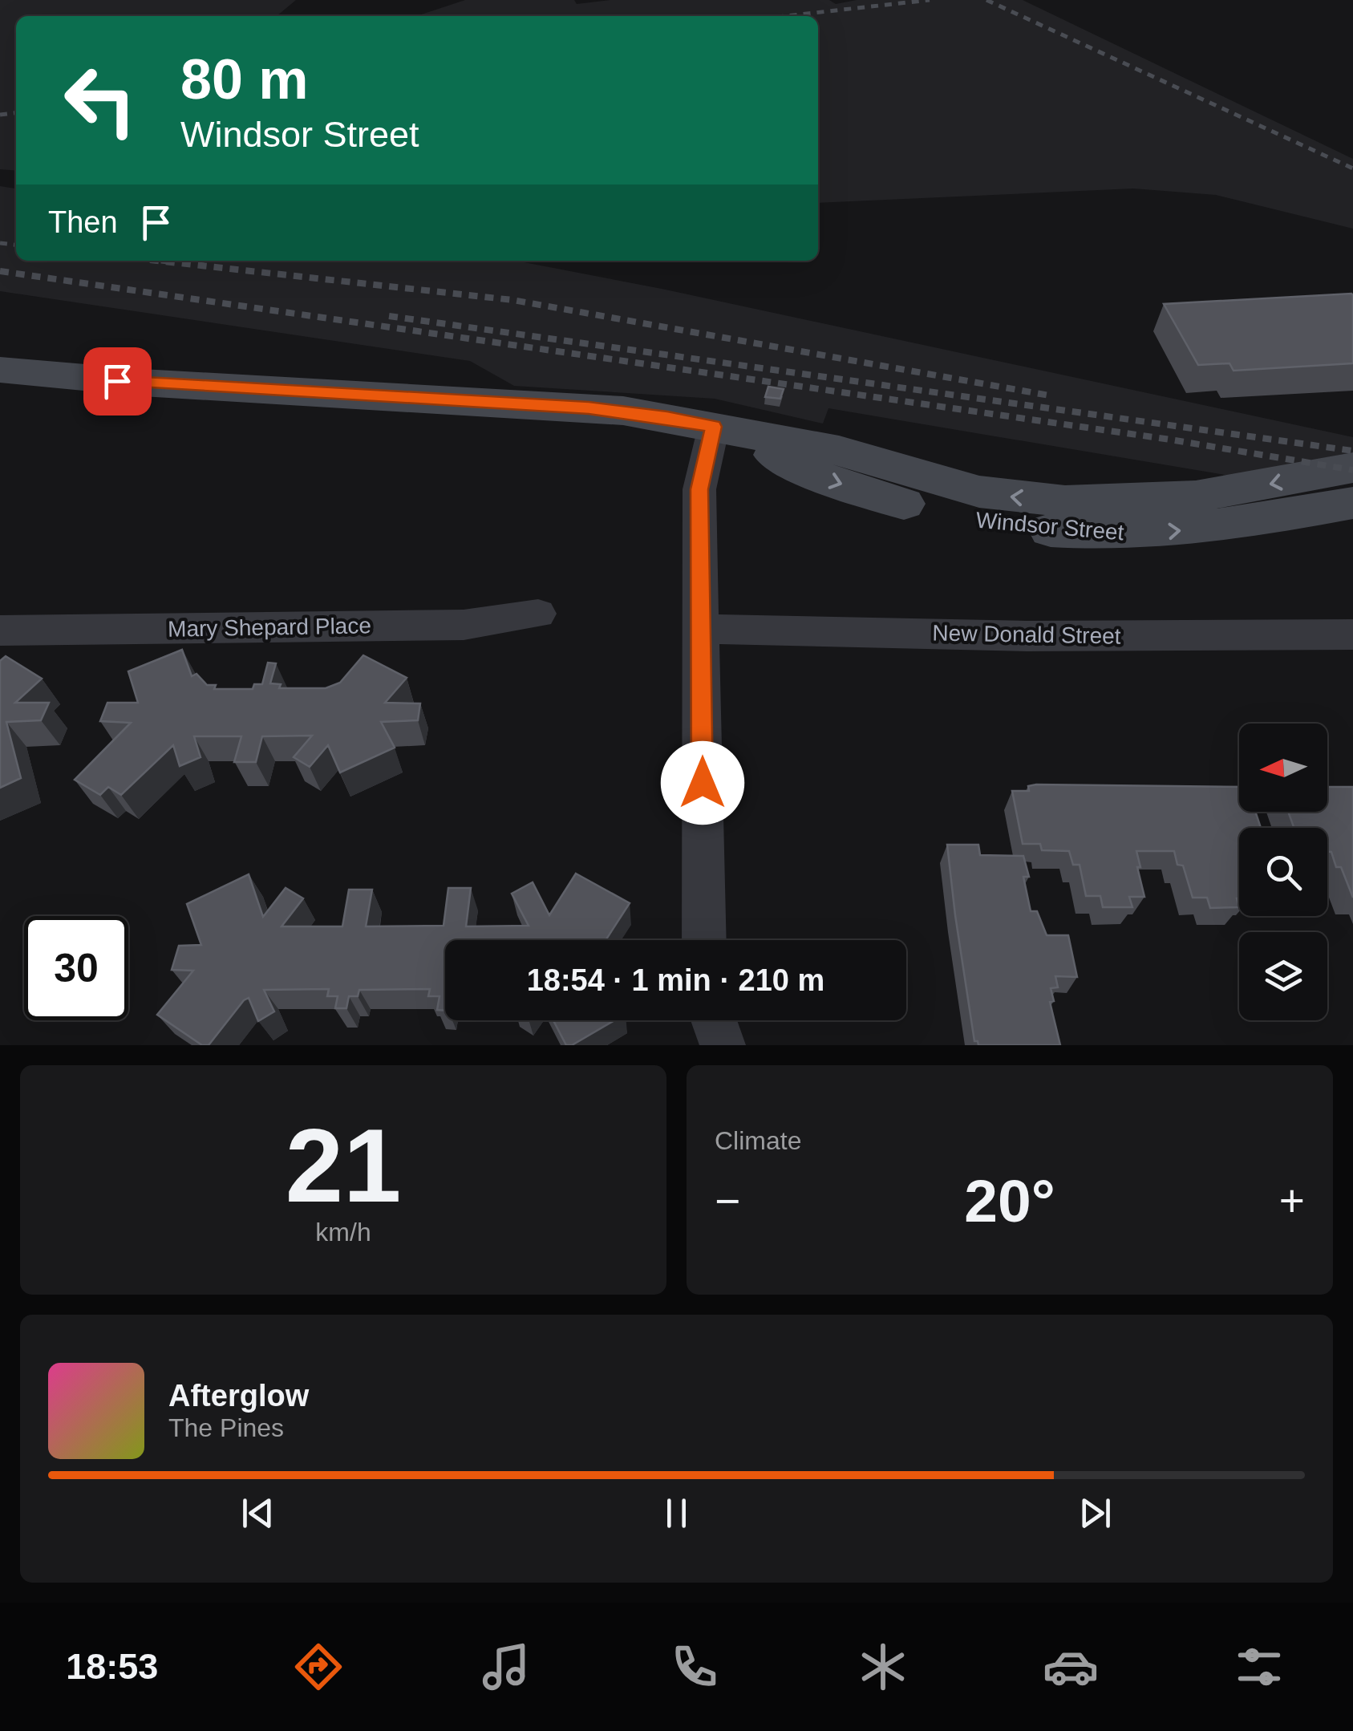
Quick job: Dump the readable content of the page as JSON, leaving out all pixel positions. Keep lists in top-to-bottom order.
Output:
{
  "streets": {
    "main road": ["Windsor Street"],
    "street": ["Mary Shepard Place", "New Donald Street"]
  },
  "north": "left",
  "page": {
    "turn": ["80 m", "Windsor Street"],
    "then": "Then",
    "limit": "30",
    "trip": "18:54 · 1 min · 210 m",
    "tile": [
      ["21", "km/h"],
      "Climate"
    ],
    "heat": ["−", "20°", "+"],
    "song": ["Afterglow", "The Pines"],
    "tabs": "18:53"
  }
}
